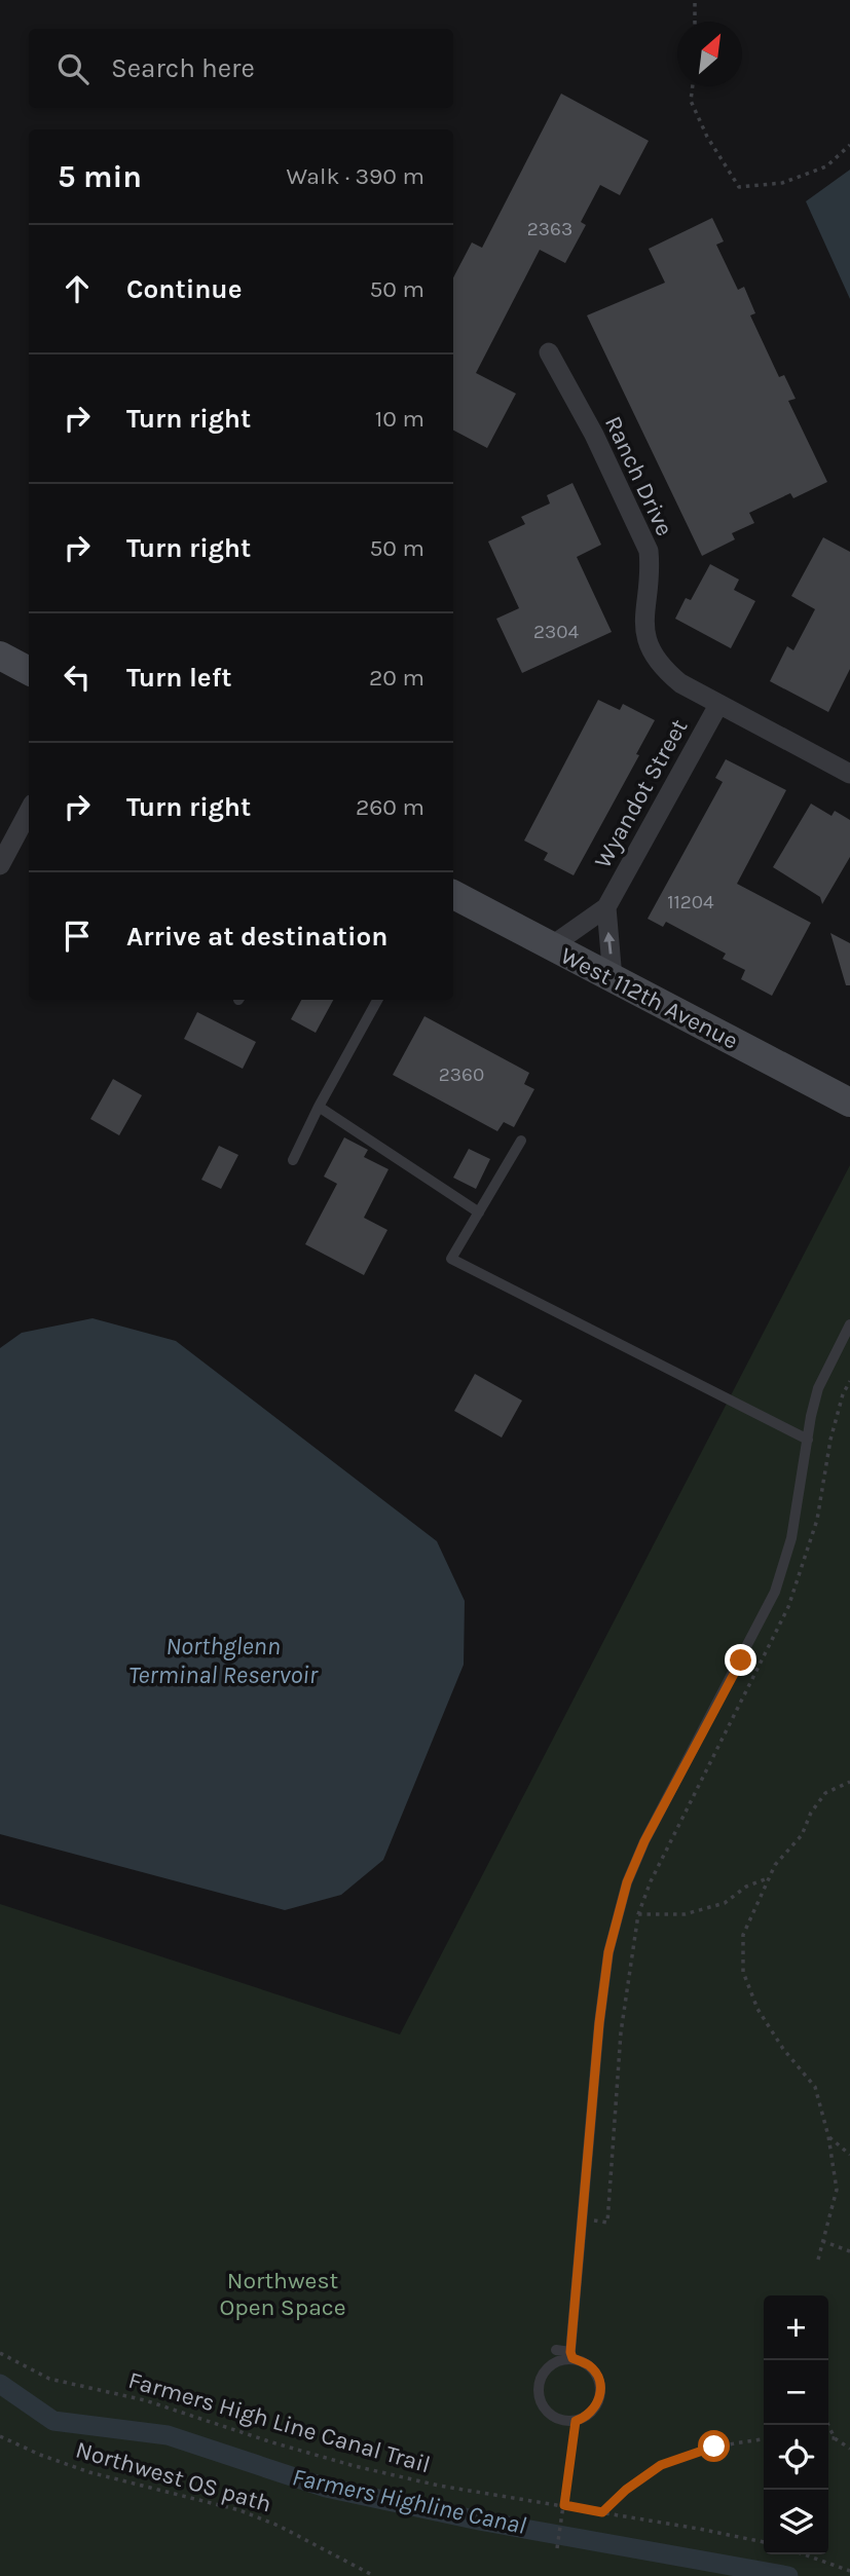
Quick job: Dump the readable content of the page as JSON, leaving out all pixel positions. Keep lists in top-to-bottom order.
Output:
{
  "streets": {
    "main road": ["West 112th Avenue"],
    "street": ["Ranch Drive", "Wyandot Street"],
    "path": ["Farmers High Line Canal Trail", "Northwest OS path"]
  },
  "crossings": [
    ["Ranch Drive", "Wyandot Street"],
    ["Wyandot Street", "West 112th Avenue"]
  ],
  "water": ["Northglenn Terminal Reservoir", "Farmers Highline Canal"],
  "parks": ["Northwest Open Space"],
  "house_numbers": [
    "2363",
    "2304",
    "11204",
    "2360"
  ],
  "north": "top right",
  "page": {
    "search": "Search here",
    "heading": ["5 min", "Walk · 390 m"],
    "list": [
      ["Continue", "50 m"],
      ["Turn right", "10 m"],
      ["Turn right", "50 m"],
      ["Turn left", "20 m"],
      ["Turn right", "260 m"],
      "Arrive at destination"
    ],
    "map_buttons": ["+", "−"]
  }
}
